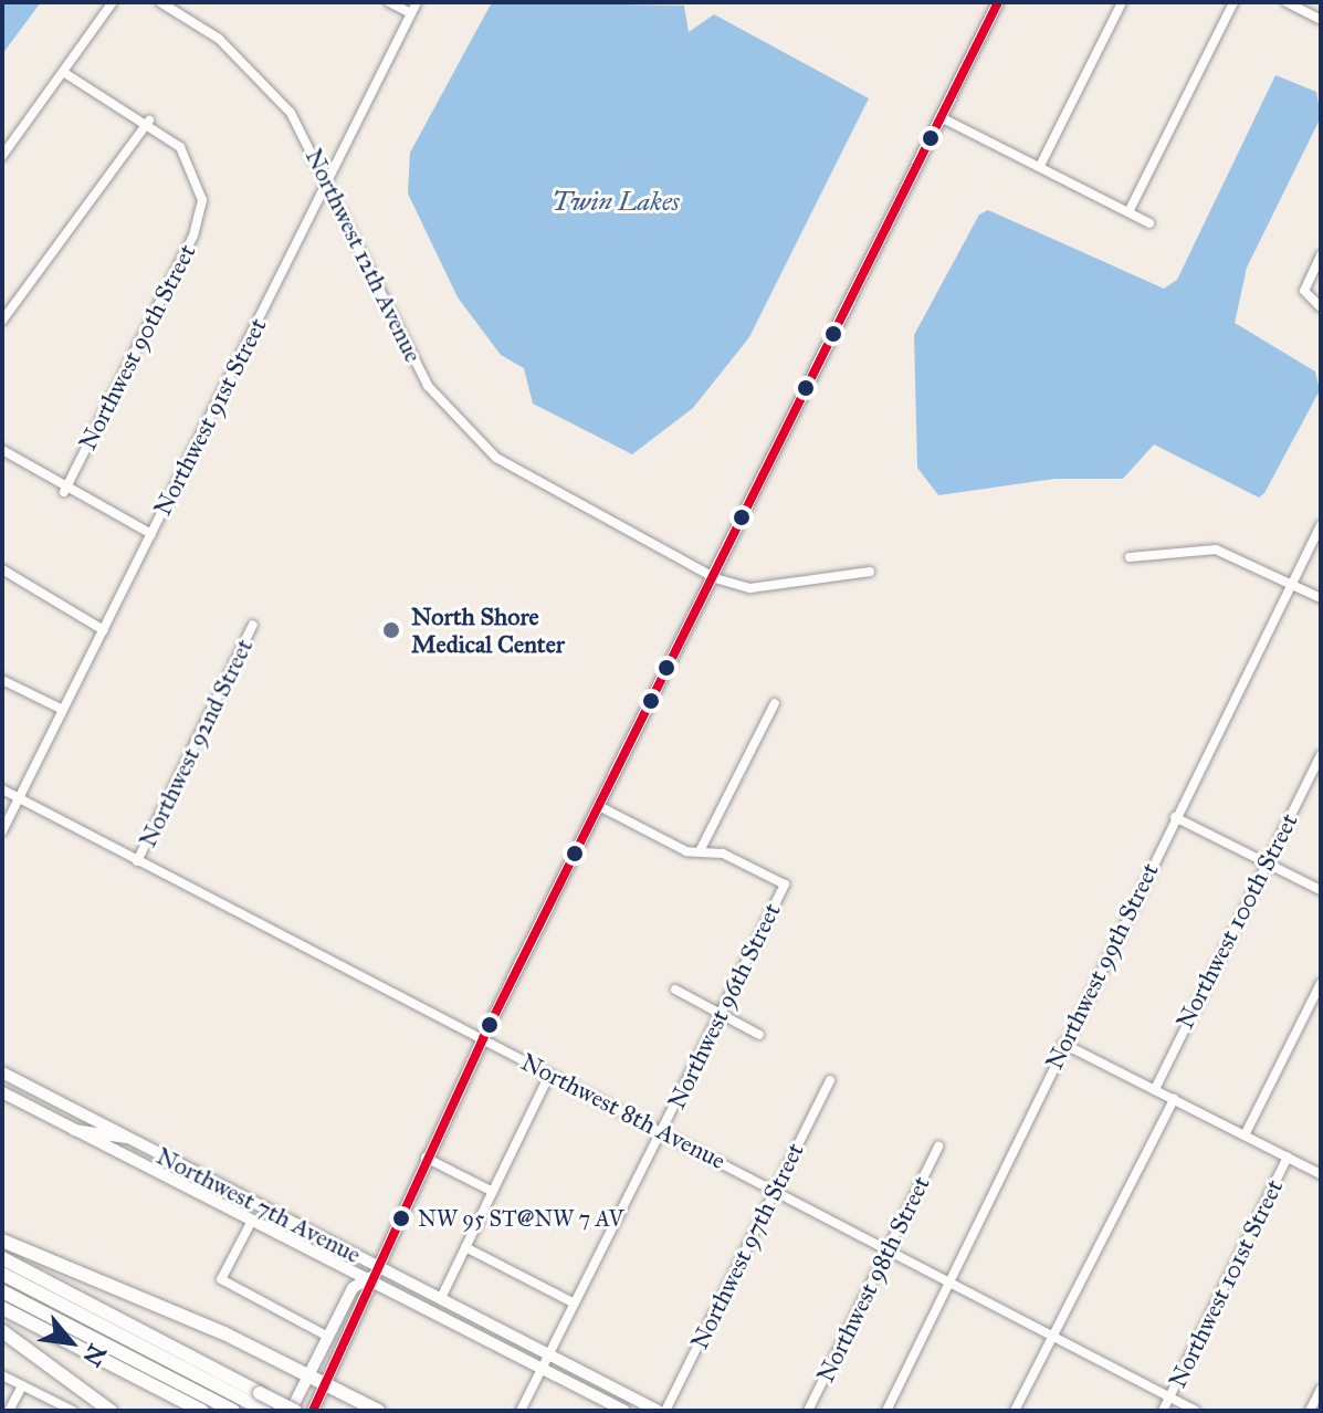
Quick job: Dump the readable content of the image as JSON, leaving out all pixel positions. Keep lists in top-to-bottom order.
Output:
{
  "streets": {
    "main road": ["Northwest 7th Avenue"],
    "street": [
      "Northwest 12th Avenue",
      "Northwest 90th Street",
      "Northwest 91st Street",
      "Northwest 92nd Street",
      "Northwest 100th Street",
      "Northwest 99th Street",
      "Northwest 96th Street",
      "Northwest 8th Avenue",
      "Northwest 97th Street",
      "Northwest 98th Street",
      "Northwest 101st Street"
    ]
  },
  "crossings": [
    ["Northwest 12th Avenue", "Northwest 91st Street"],
    ["Northwest 91st Street", "Northwest 8th Avenue"],
    ["Northwest 92nd Street", "Northwest 8th Avenue"],
    ["Northwest 99th Street", "Northwest 8th Avenue"],
    ["Northwest 96th Street", "Northwest 8th Avenue"],
    ["Northwest 96th Street", "Northwest 7th Avenue"],
    ["Northwest 8th Avenue", "Northwest 97th Street"],
    ["Northwest 8th Avenue", "Northwest 98th Street"],
    ["Northwest 8th Avenue", "Northwest 101st Street"]
  ],
  "water": ["Twin Lakes"],
  "places": ["North Shore Medical Center", "NW 95 ST@NW 7 AV"],
  "north": "bottom right"
}
